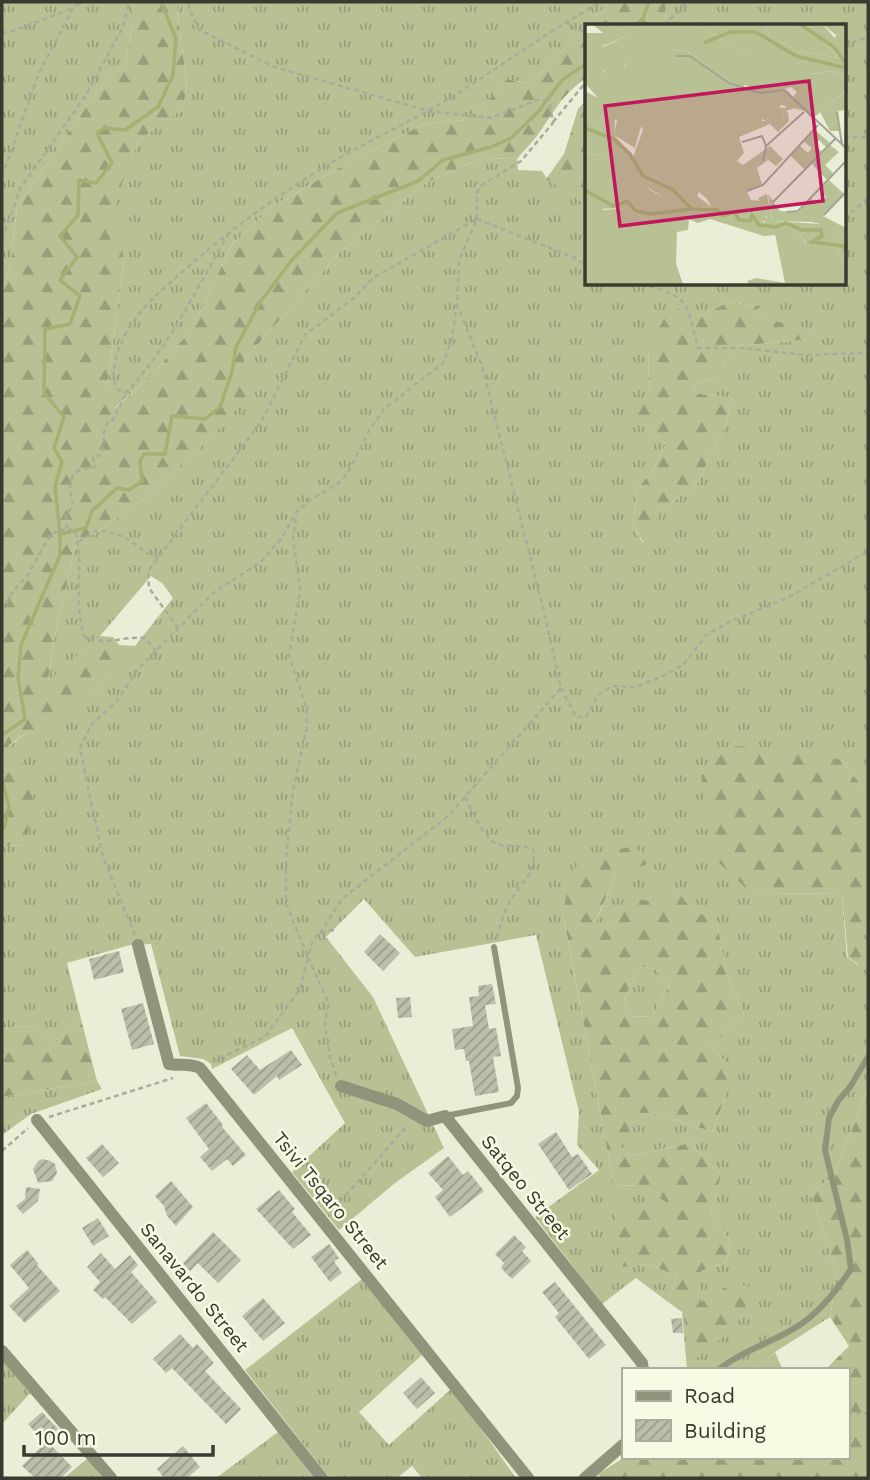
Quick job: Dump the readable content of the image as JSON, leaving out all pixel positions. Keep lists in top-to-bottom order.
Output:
{
  "streets": {
    "street": ["Satqeo Street", "Tsivi Tsqaro Street", "Sanavardo Street"]
  },
  "legend": ["Road", "Building"],
  "scale_bar": "100 m"
}
